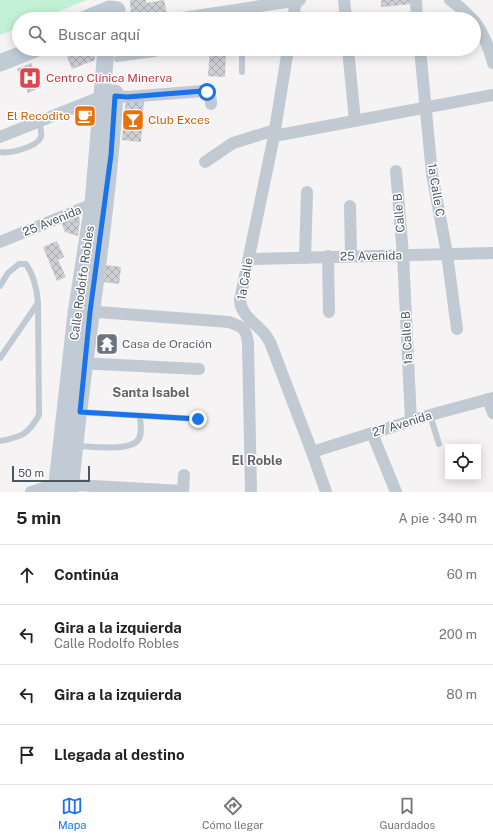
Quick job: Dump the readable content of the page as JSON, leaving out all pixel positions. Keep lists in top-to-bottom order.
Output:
{
  "streets": {
    "main road": ["Calle Rodolfo Robles"],
    "street": [
      "1a Calle C",
      "Calle B",
      "25 Avenida",
      "1a Calle",
      "1a Calle B",
      "27 Avenida"
    ]
  },
  "crossings": [
    ["1a Calle C", "25 Avenida"],
    ["Calle B", "25 Avenida"],
    ["Calle B", "1a Calle B"],
    ["25 Avenida", "1a Calle"],
    ["25 Avenida", "Calle Rodolfo Robles"],
    ["25 Avenida", "1a Calle B"],
    ["1a Calle", "27 Avenida"],
    ["1a Calle B", "27 Avenida"]
  ],
  "districts": ["Santa Isabel", "El Roble"],
  "places": {
    "hospital": ["Centro Clínica Minerva"],
    "cafe": ["El Recodito"],
    "bar": ["Club Exces"],
    "temple": ["Casa de Oración"]
  },
  "scale_bar": "50 m",
  "page": {
    "search": "Buscar aquí",
    "scale": "50 m",
    "heading": ["5 min", "A pie · 340 m"],
    "list": [
      ["Continúa", "60 m"],
      ["Gira a la izquierda", "Calle Rodolfo Robles", "200 m"],
      ["Gira a la izquierda", "80 m"],
      "Llegada al destino"
    ],
    "nav": ["Mapa", "Cómo llegar", "Guardados"]
  }
}
